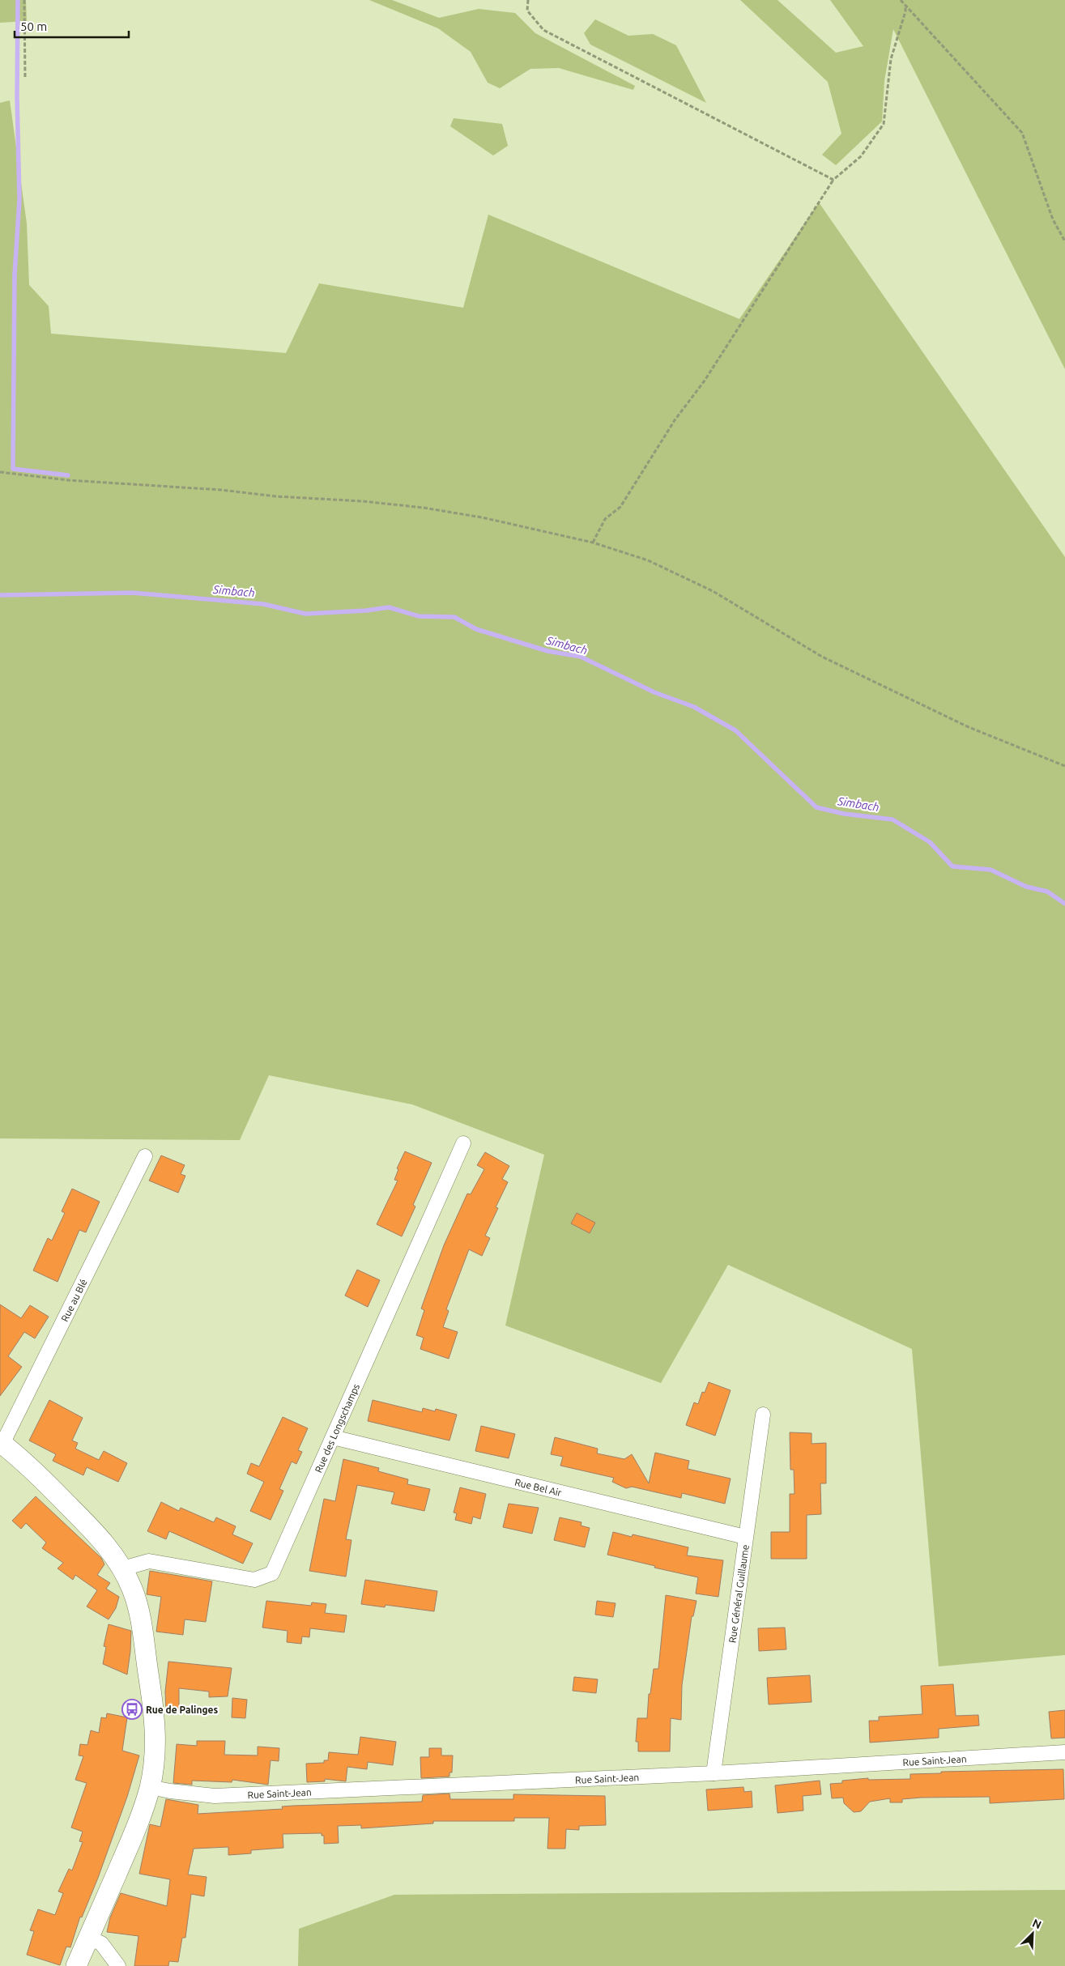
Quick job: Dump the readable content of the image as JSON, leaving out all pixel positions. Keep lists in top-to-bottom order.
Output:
{
  "streets": {
    "street": [
      "Rue au Blé",
      "Rue des Longschamps",
      "Rue Bel Air",
      "Rue Général Guillaume",
      "Rue Saint-Jean"
    ]
  },
  "crossings": [
    ["Rue des Longschamps", "Rue Bel Air"],
    ["Rue Bel Air", "Rue Général Guillaume"],
    ["Rue Général Guillaume", "Rue Saint-Jean"]
  ],
  "water": ["Simbach"],
  "places": {
    "bus stop": ["Rue de Palinges"]
  },
  "scale_bar": "50 m",
  "north": "top right"
}
